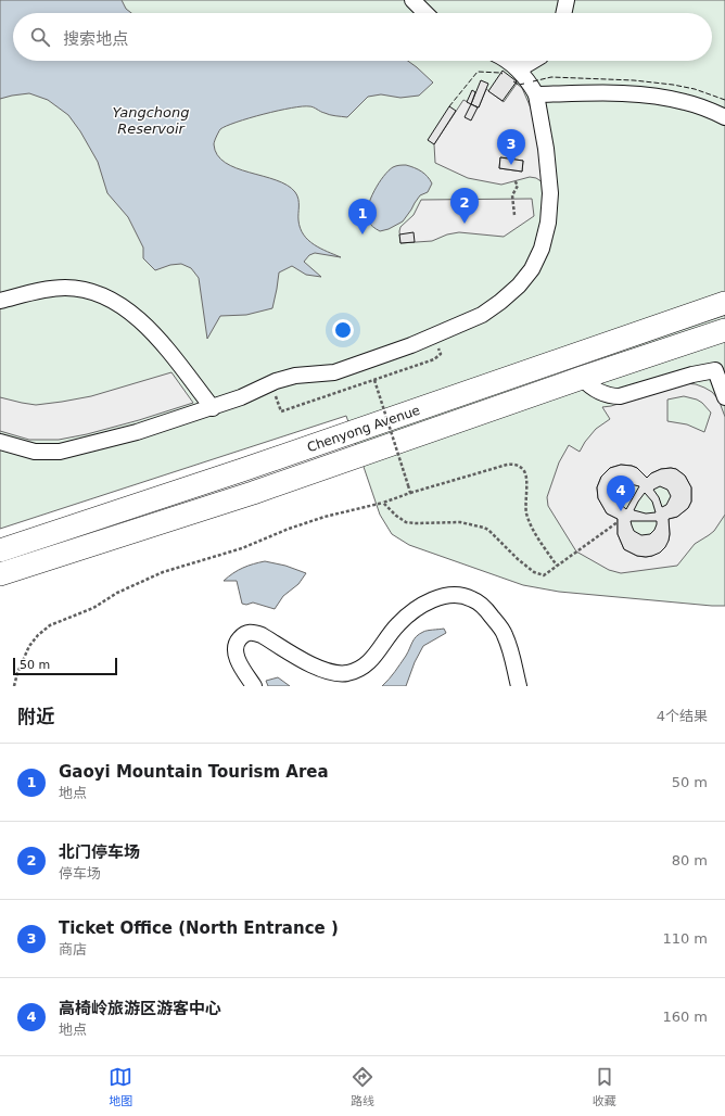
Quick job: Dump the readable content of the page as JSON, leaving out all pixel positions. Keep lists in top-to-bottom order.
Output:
{
  "streets": {
    "highway": ["Chenyong Avenue"]
  },
  "water": ["Yangchong Reservoir"],
  "scale_bar": "50 m",
  "page": {
    "search": "搜索地点",
    "pins": [
      "3",
      "2",
      "1",
      "4"
    ],
    "scale": "50 m",
    "heading": ["附近", "4个结果"],
    "list": [
      {
        "mark": "1",
        "name": "Gaoyi Mountain Tourism Area",
        "note": "地点",
        "value": "50 m"
      },
      {
        "mark": "2",
        "name": "北门停车场",
        "note": "停车场",
        "value": "80 m"
      },
      {
        "mark": "3",
        "name": "Ticket Office (North Entrance )",
        "note": "商店",
        "value": "110 m"
      },
      {
        "mark": "4",
        "name": "高椅岭旅游区游客中心",
        "note": "地点",
        "value": "160 m"
      }
    ],
    "nav": ["地图", "路线", "收藏"]
  }
}
